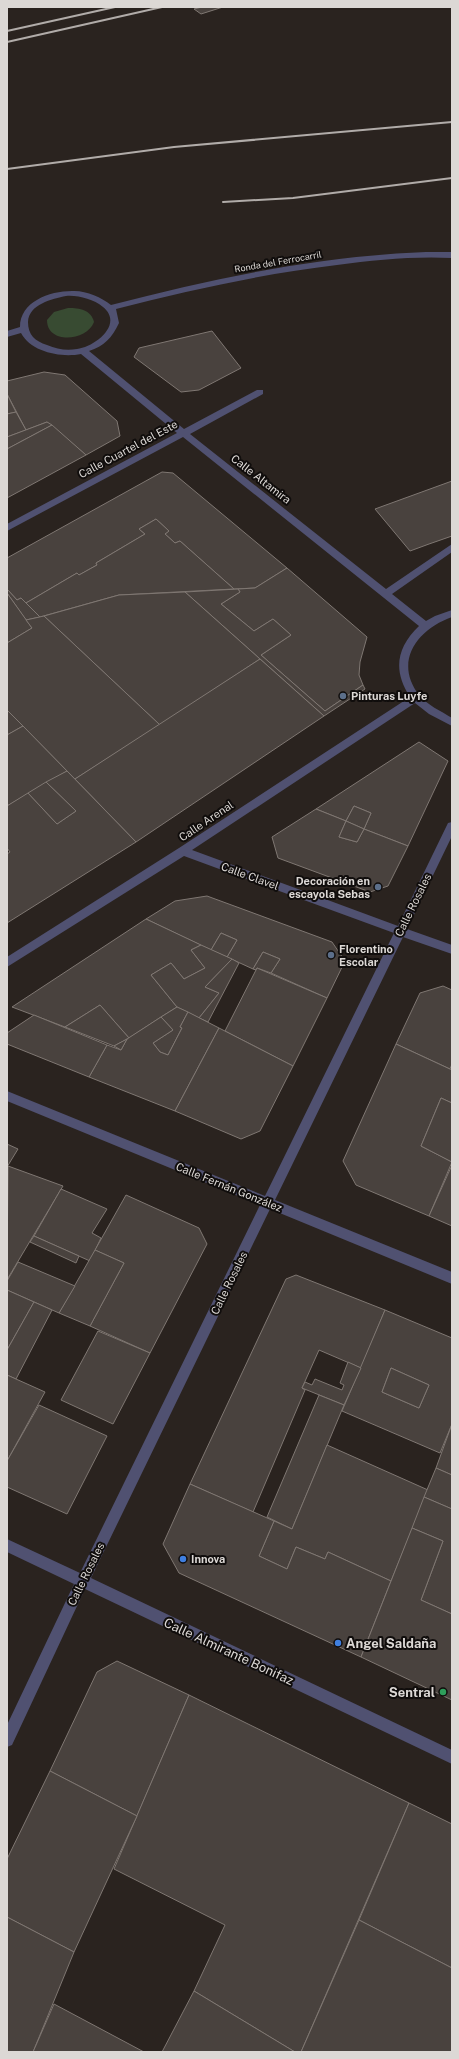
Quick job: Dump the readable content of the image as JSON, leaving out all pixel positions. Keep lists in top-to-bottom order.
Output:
{
  "streets": {
    "street": [
      "Ronda del Ferrocarril",
      "Calle Cuartel del Este",
      "Calle Altamira",
      "Calle Arenal",
      "Calle Clavel",
      "Calle Rosales",
      "Calle Fernán González",
      "Calle Almirante Bonifaz"
    ]
  },
  "crossings": [
    ["Ronda del Ferrocarril", "Calle Altamira"],
    ["Calle Cuartel del Este", "Calle Altamira"],
    ["Calle Arenal", "Calle Clavel"],
    ["Calle Clavel", "Calle Rosales"],
    ["Calle Rosales", "Calle Fernán González"],
    ["Calle Rosales", "Calle Almirante Bonifaz"]
  ],
  "places": [
    "Pinturas Luyfe",
    "Decoración en escayola Sebas",
    "Florentino Escolar",
    "Innova",
    "Angel Saldaña",
    "Sentral"
  ]
}
